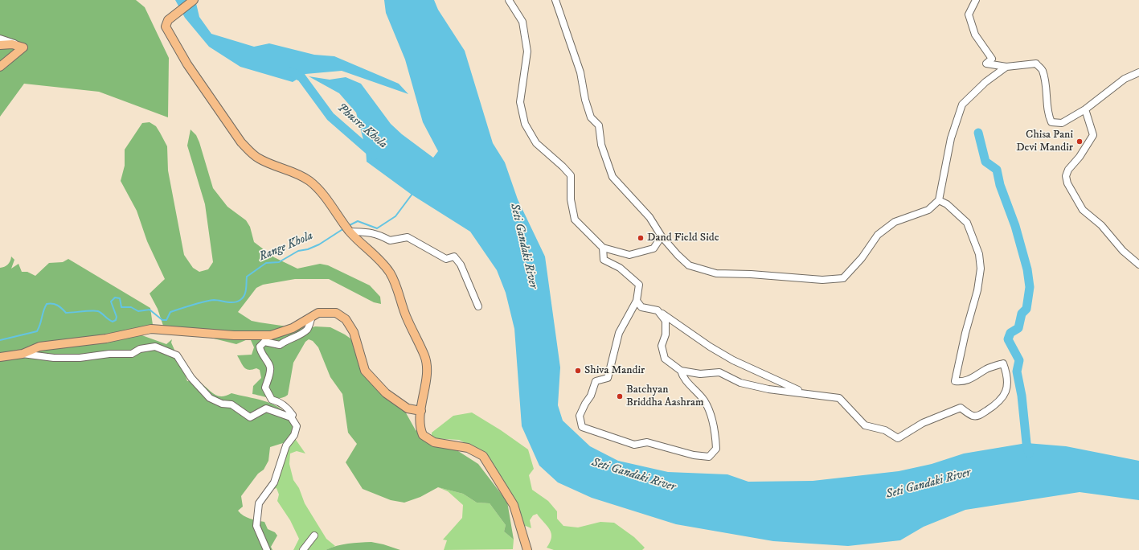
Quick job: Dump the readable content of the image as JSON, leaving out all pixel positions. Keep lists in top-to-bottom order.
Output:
{
  "water": ["Phusre Khola", "Seti Gandaki River", "Range Khola"],
  "places": [
    "Chisa Pani Devi Mandir",
    "Dand Field Side",
    "Shiva Mandir",
    "Batchyan Briddha Aashram"
  ]
}
